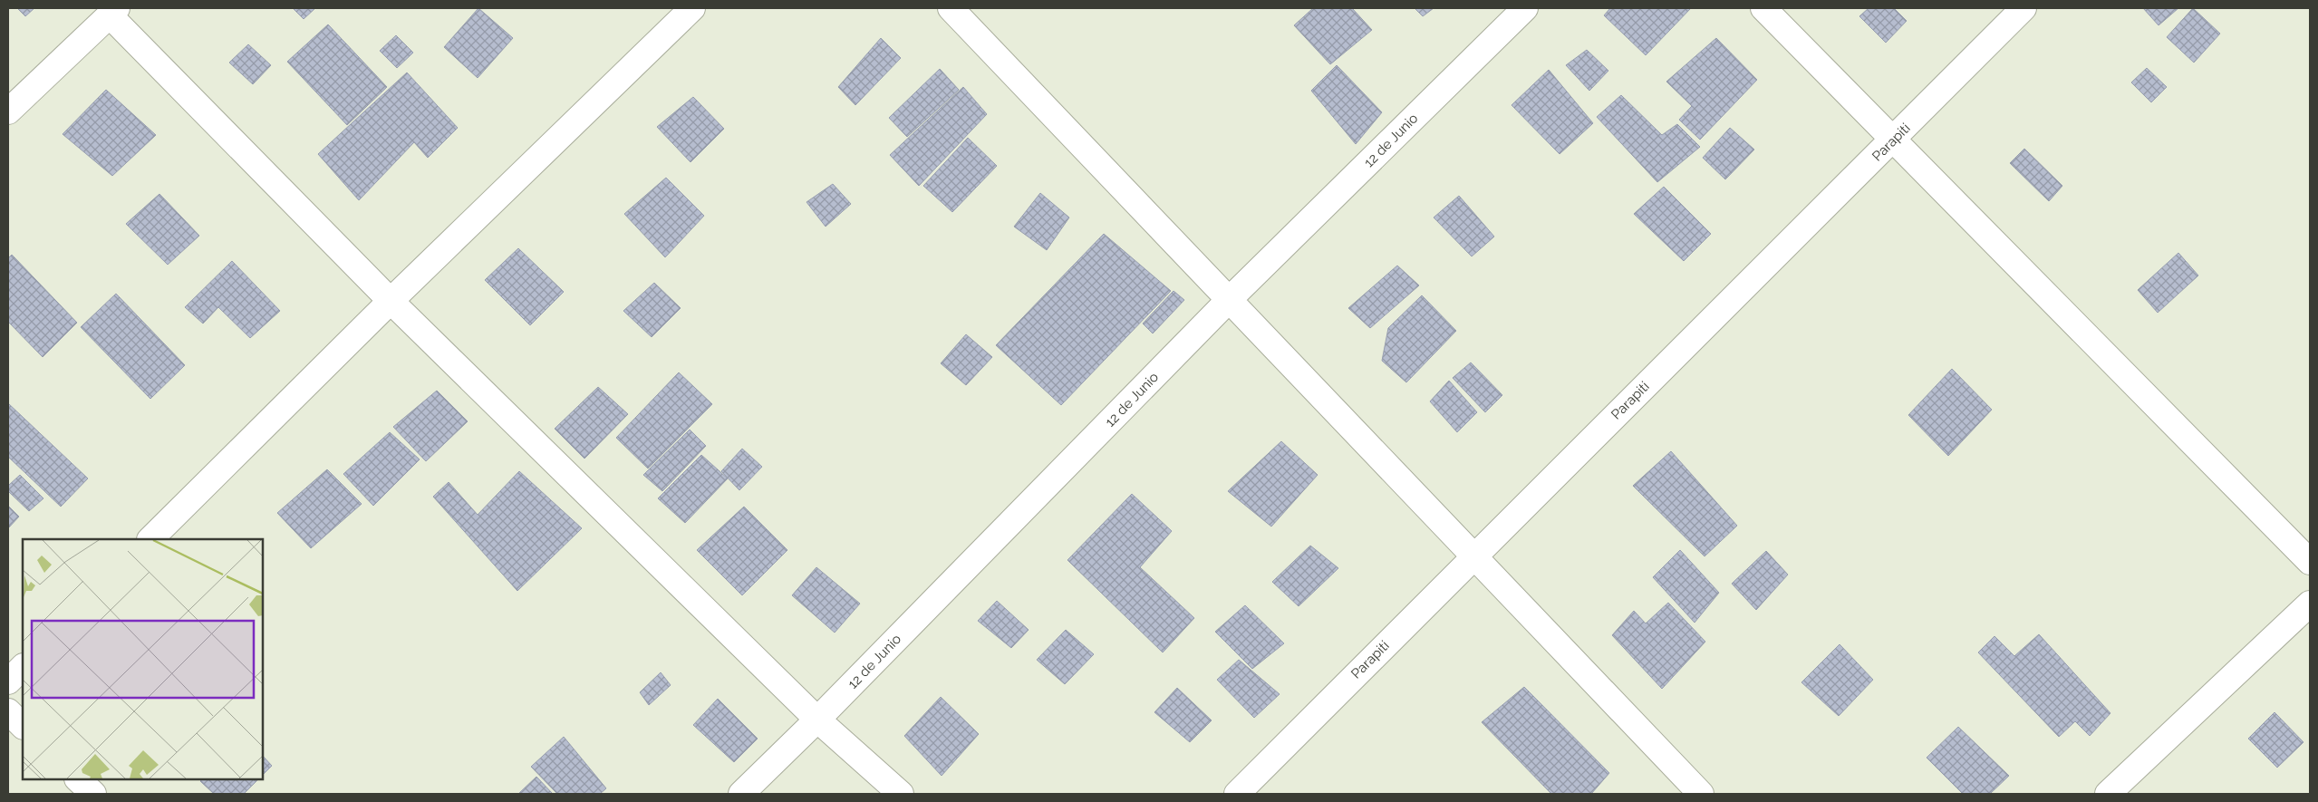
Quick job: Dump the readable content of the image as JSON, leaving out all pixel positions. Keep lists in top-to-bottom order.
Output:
{
  "streets": {
    "street": ["12 de Junio", "Parapiti"]
  }
}
